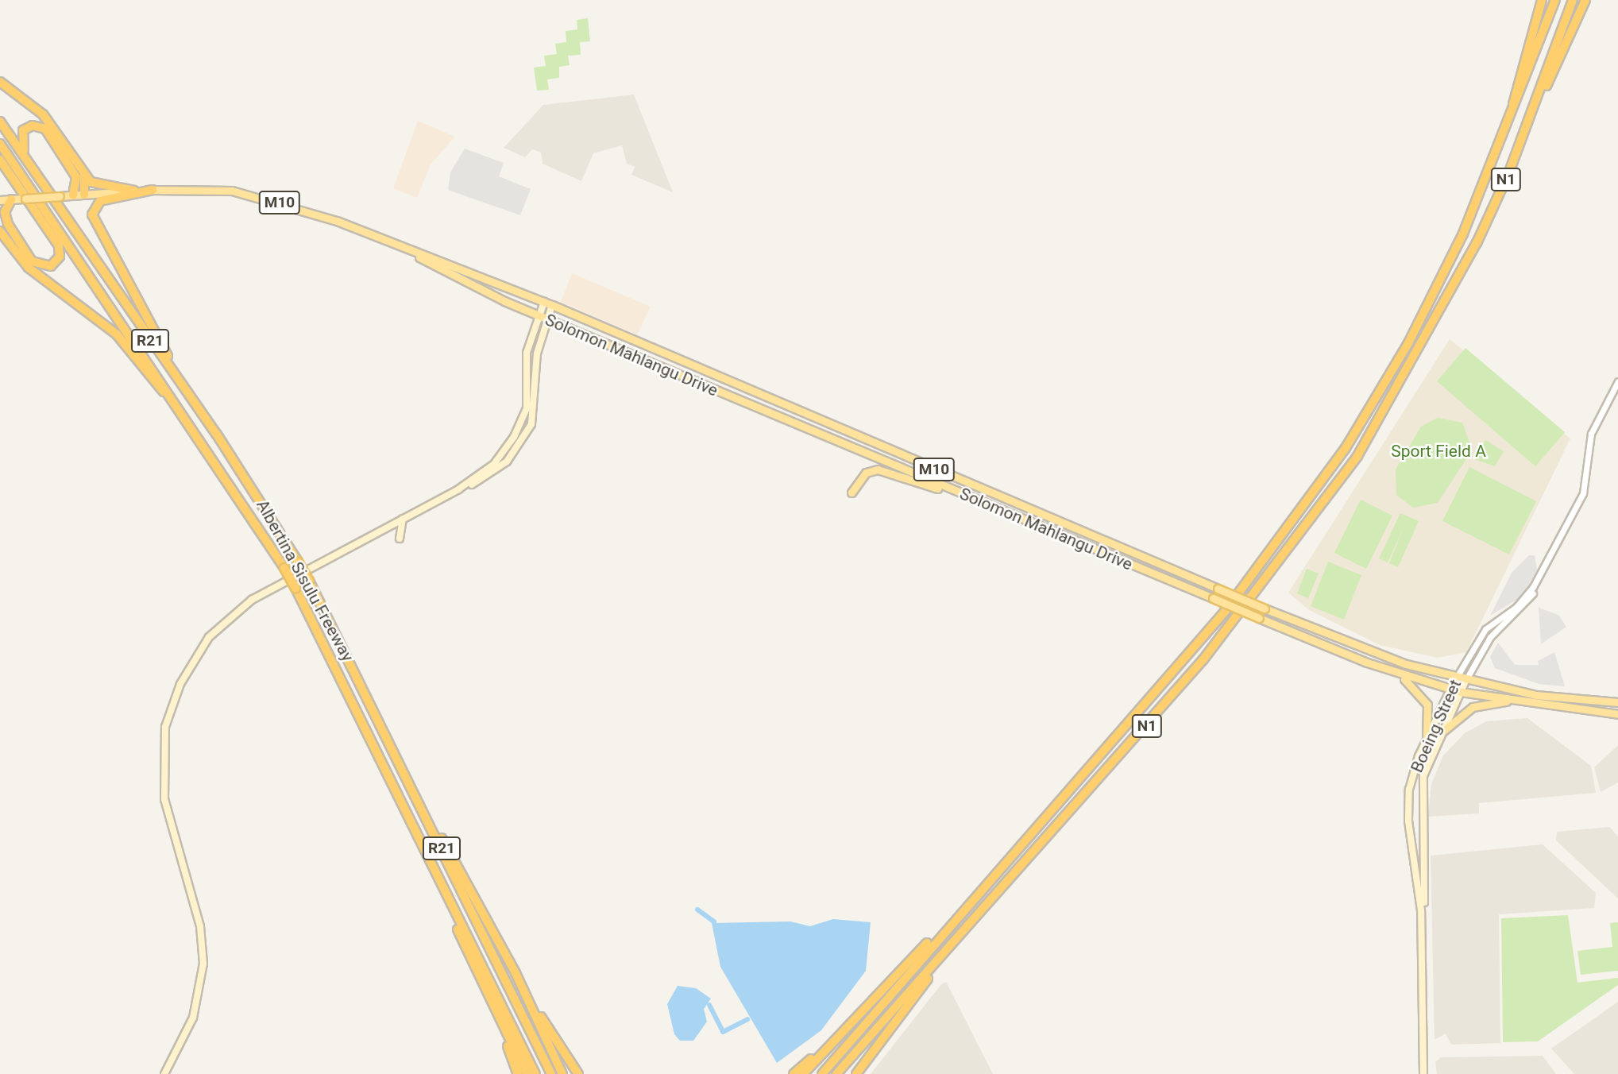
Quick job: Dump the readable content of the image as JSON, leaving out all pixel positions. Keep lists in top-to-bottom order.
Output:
{
  "streets": {
    "highway": ["N1", "R21", "Albertina Sisulu Freeway"],
    "main road": ["M10", "Solomon Mahlangu Drive", "Boeing Street"]
  },
  "crossings": [
    ["Solomon Mahlangu Drive", "Boeing Street"]
  ],
  "parks": ["Sport Field A"]
}
